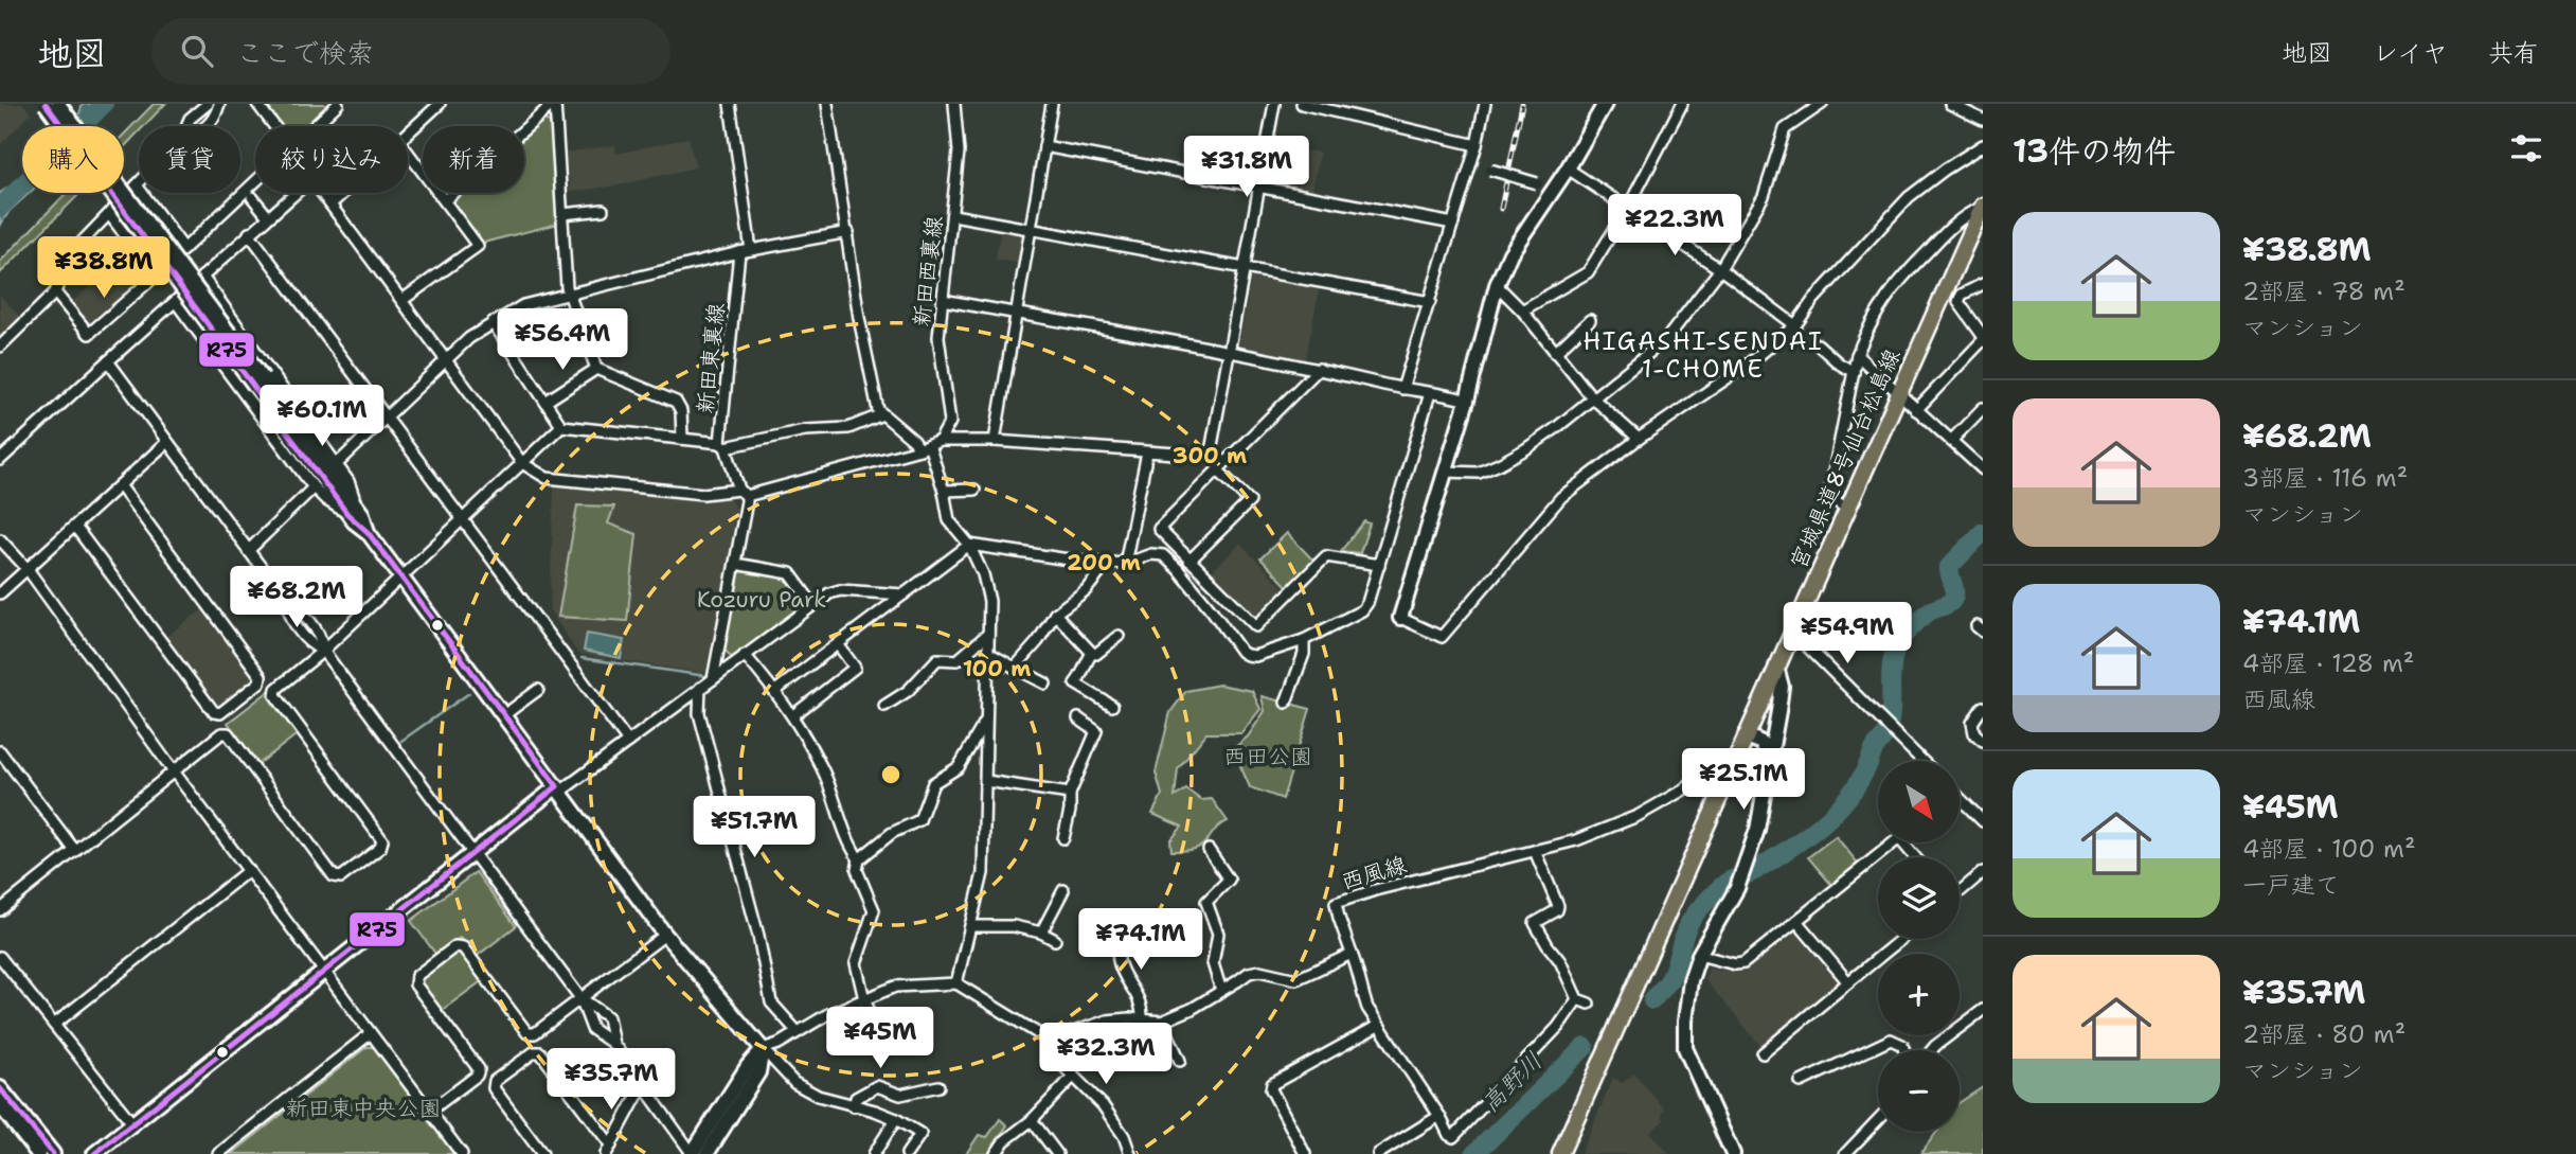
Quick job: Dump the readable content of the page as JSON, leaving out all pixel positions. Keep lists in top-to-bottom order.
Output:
{
  "streets": {
    "main road": ["宮城県道8号仙台松島線"],
    "street": ["新田西裏線", "新田東裏線", "西風線"]
  },
  "crossings": [
    ["宮城県道8号仙台松島線", "西風線"]
  ],
  "districts": ["HIGASHI-SENDAI 1-CHOME"],
  "water": ["高野川"],
  "parks": ["Kozuru Park", "西田公園", "新田東中央公園"],
  "lines": ["transit line R75"],
  "north": "bottom right",
  "page": {
    "header": "地図",
    "search": "ここで検索",
    "nav": ["地図", "レイヤ", "共有"],
    "heading": "13件の物件",
    "chip": [
      "購入",
      "賃貸",
      "絞り込み",
      "新着"
    ],
    "price": [
      "¥31.8M",
      "¥22.3M",
      "¥38.8M",
      "¥56.4M",
      "¥60.1M",
      "¥68.2M",
      "¥54.9M",
      "¥25.1M",
      "¥51.7M",
      "¥74.1M",
      "¥45M",
      "¥32.3M",
      "¥35.7M"
    ],
    "list": [
      {
        "name": "¥38.8M",
        "note": "2部屋 · 78 m² · マンション"
      },
      {
        "name": "¥68.2M",
        "note": "3部屋 · 116 m² · マンション"
      },
      {
        "name": "¥74.1M",
        "note": "4部屋 · 128 m² · 西風線"
      },
      {
        "name": "¥45M",
        "note": "4部屋 · 100 m² · 一戸建て"
      },
      {
        "name": "¥35.7M",
        "note": "2部屋 · 80 m² · マンション"
      }
    ],
    "map_buttons": ["+", "−"]
  },
  "rings": ["300 m", "200 m", "100 m"]
}
